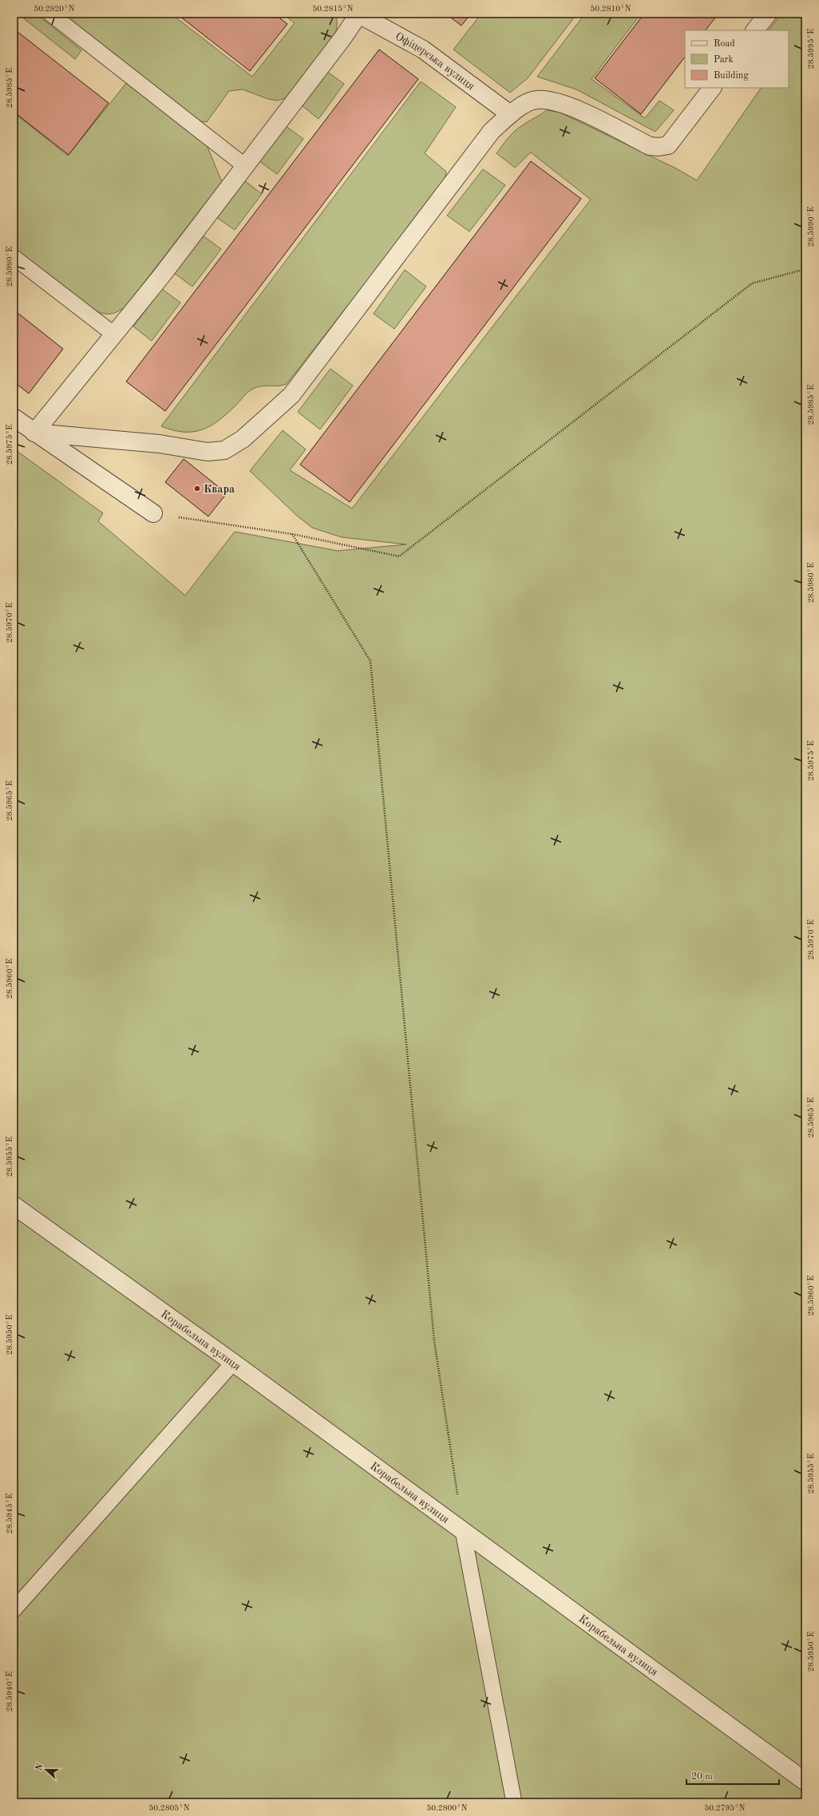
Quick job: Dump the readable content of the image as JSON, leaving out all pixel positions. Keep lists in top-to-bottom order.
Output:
{
  "streets": {
    "street": ["Офіцерська вулиця", "Корабельна вулиця"]
  },
  "places": ["Квара"],
  "legend": ["Road", "Park", "Building"],
  "scale_bar": "20 m",
  "north": "left",
  "coordinates": [
    "50.2820°N",
    "50.2815°N",
    "50.2810°N",
    "28.5995°E",
    "28.5985°E",
    "28.5990°E",
    "28.5980°E",
    "28.5975°E",
    "28.5970°E",
    "28.5965°E",
    "28.5960°E",
    "28.5955°E",
    "28.5950°E",
    "28.5945°E",
    "28.5940°E",
    "50.2805°N",
    "50.2800°N",
    "50.2795°N"
  ]
}
